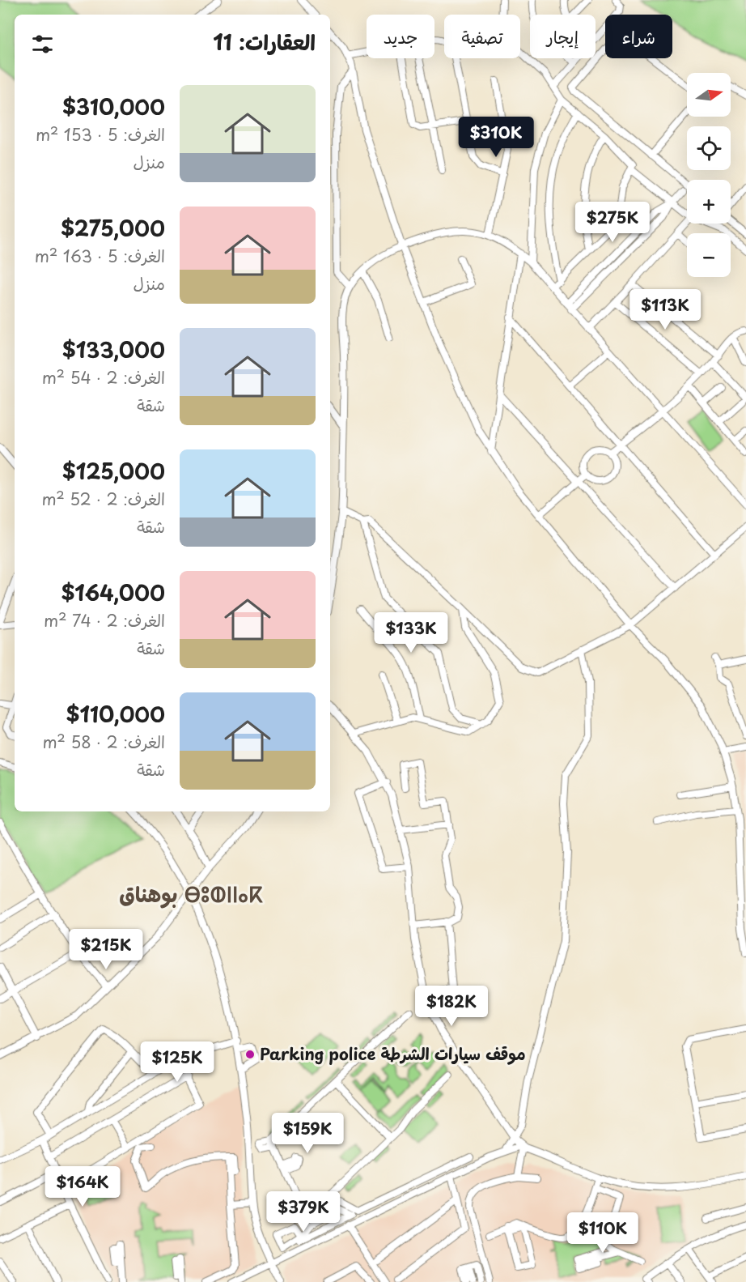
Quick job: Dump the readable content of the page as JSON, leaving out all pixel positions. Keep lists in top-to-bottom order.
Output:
{
  "districts": ["بوهناق ⴱⵓⵀⵏⵏⴰⴽ"],
  "places": ["Parking police موقف سيارات الشرطة"],
  "north": "right",
  "page": {
    "chip": [
      "شراء",
      "إيجار",
      "تصفية",
      "جديد"
    ],
    "heading": "العقارات: 11",
    "map_buttons": ["+", "−"],
    "list": [
      {
        "name": "$310,000",
        "note": "الغرف: 5 · 153 m² · منزل"
      },
      {
        "name": "$275,000",
        "note": "الغرف: 5 · 163 m² · منزل"
      },
      {
        "name": "$133,000",
        "note": "الغرف: 2 · 54 m² · شقة"
      },
      {
        "name": "$125,000",
        "note": "الغرف: 2 · 52 m² · شقة"
      },
      {
        "name": "$164,000",
        "note": "الغرف: 2 · 74 m² · شقة"
      },
      {
        "name": "$110,000",
        "note": "الغرف: 2 · 58 m² · شقة"
      }
    ],
    "price": [
      "$310K",
      "$275K",
      "$113K",
      "$133K",
      "$215K",
      "$182K",
      "$125K",
      "$159K",
      "$164K",
      "$379K",
      "$110K"
    ]
  }
}
